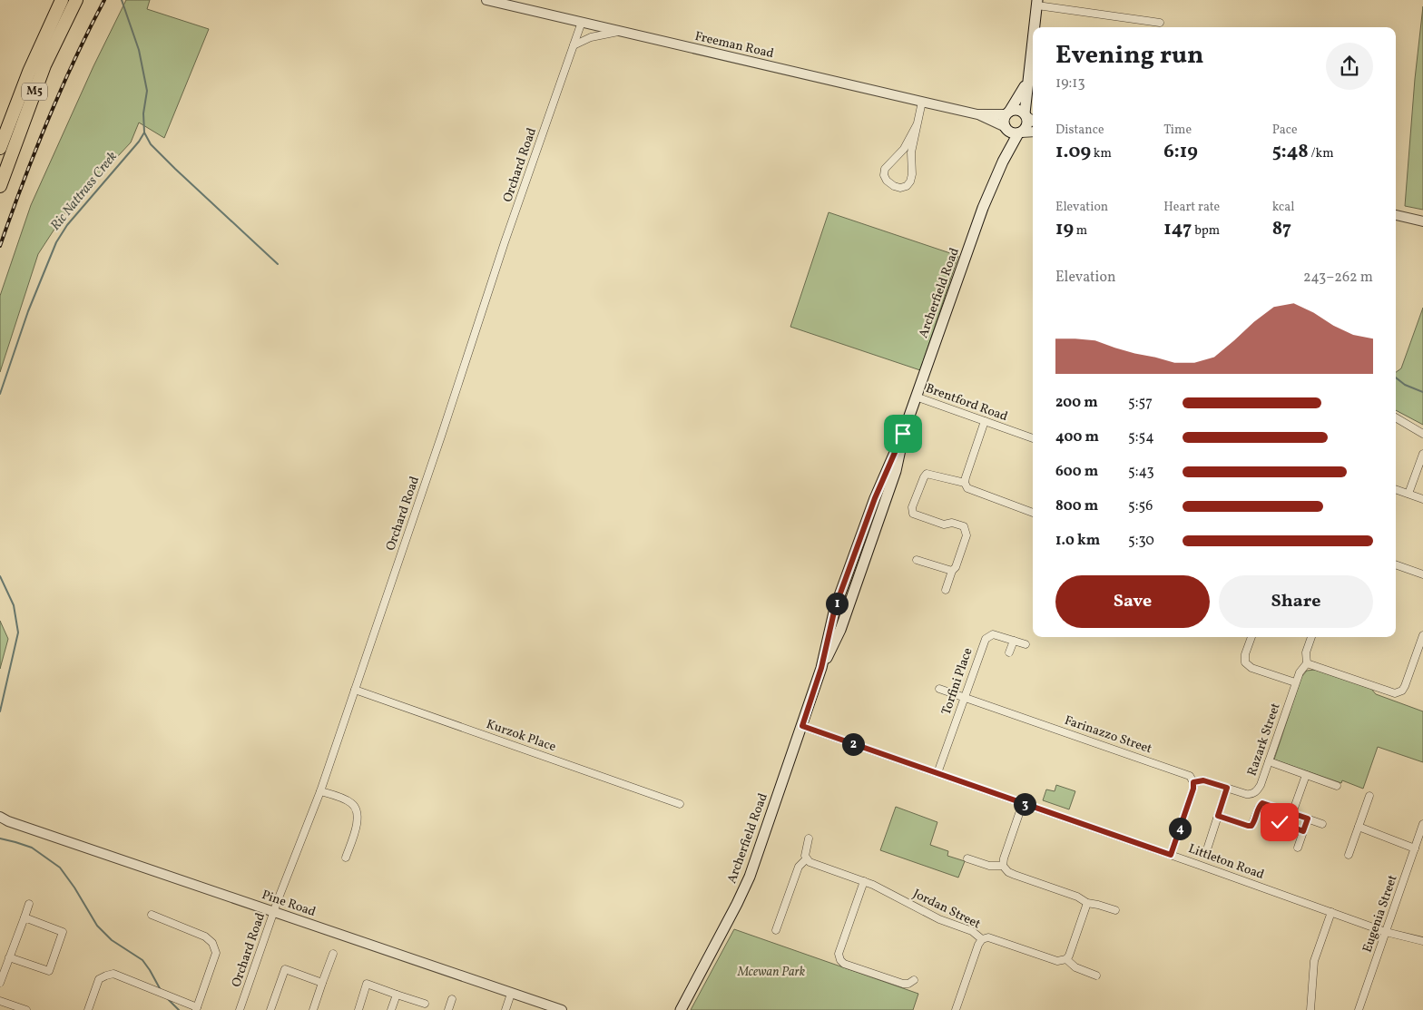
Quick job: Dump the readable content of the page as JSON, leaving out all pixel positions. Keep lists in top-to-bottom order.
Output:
{
  "streets": {
    "highway": ["M5"],
    "main road": ["Archerfield Road"],
    "street": [
      "Freeman Road",
      "Orchard Road",
      "Brentford Road",
      "Torfini Place",
      "Farinazzo Street",
      "Kurzok Place",
      "Razark Street",
      "Littleton Road",
      "Pine Road",
      "Jordan Street",
      "Eugenia Street"
    ]
  },
  "crossings": [
    ["Freeman Road", "Orchard Road"],
    ["Freeman Road", "Archerfield Road"],
    ["Orchard Road", "Kurzok Place"],
    ["Orchard Road", "Pine Road"],
    ["Archerfield Road", "Brentford Road"],
    ["Archerfield Road", "Littleton Road"],
    ["Torfini Place", "Farinazzo Street"],
    ["Torfini Place", "Littleton Road"],
    ["Farinazzo Street", "Razark Street"],
    ["Littleton Road", "Eugenia Street"]
  ],
  "water": ["Ric Nattrass Creek"],
  "parks": ["Mcewan Park"],
  "page": {
    "heading": ["Evening run", "19:13"],
    "stats": [
      ["Distance", "1.09 km"],
      ["Time", "6:19"],
      ["Pace", "5:48 /km"],
      ["Elevation", "19 m"],
      ["Heart rate", "147 bpm"],
      ["kcal", "87"]
    ],
    "chart": ["Elevation", "243–262 m"],
    "list": [
      {
        "name": "200 m",
        "note": "5:57"
      },
      {
        "name": "400 m",
        "note": "5:54"
      },
      {
        "name": "600 m",
        "note": "5:43"
      },
      {
        "name": "800 m",
        "note": "5:56"
      },
      {
        "name": "1.0 km",
        "note": "5:30"
      }
    ],
    "buttons": ["Save", "Share"],
    "pins": [
      "1",
      "2",
      "3",
      "4"
    ]
  }
}
